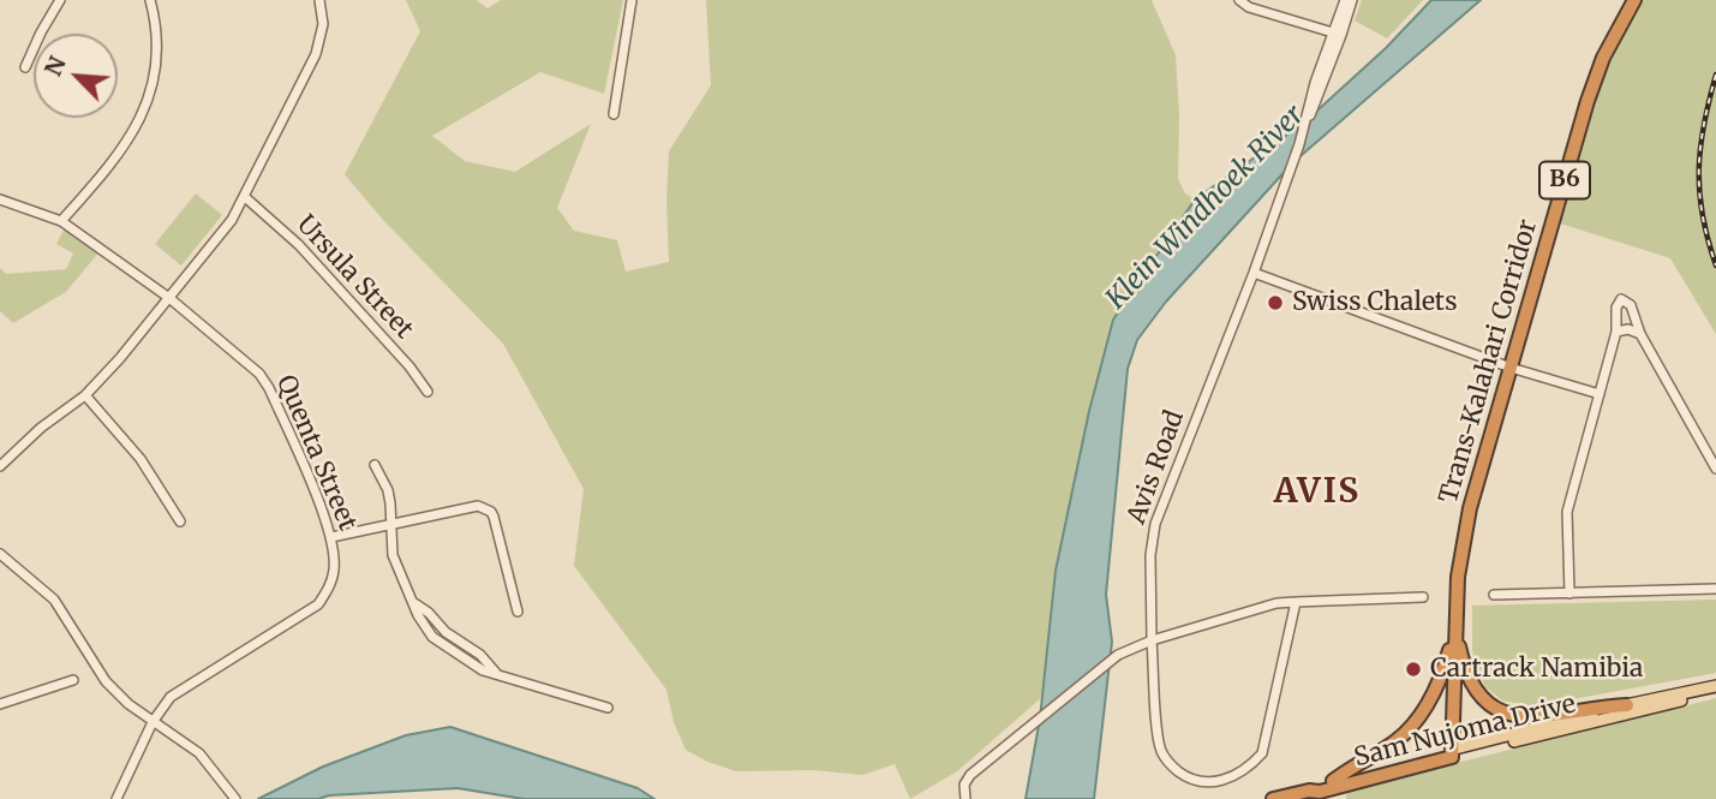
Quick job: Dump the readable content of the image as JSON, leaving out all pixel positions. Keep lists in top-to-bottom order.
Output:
{
  "streets": {
    "highway": ["B6", "Trans-Kalahari Corridor", "Sam Nujoma Drive"],
    "street": ["Ursula Street", "Quenta Street", "Avis Road"]
  },
  "crossings": [
    ["B6", "Trans-Kalahari Corridor"],
    ["B6", "Sam Nujoma Drive"],
    ["Trans-Kalahari Corridor", "Sam Nujoma Drive"]
  ],
  "districts": ["AVIS"],
  "water": ["Klein Windhoek River"],
  "places": ["Swiss Chalets", "Cartrack Namibia"],
  "north": "top left"
}
